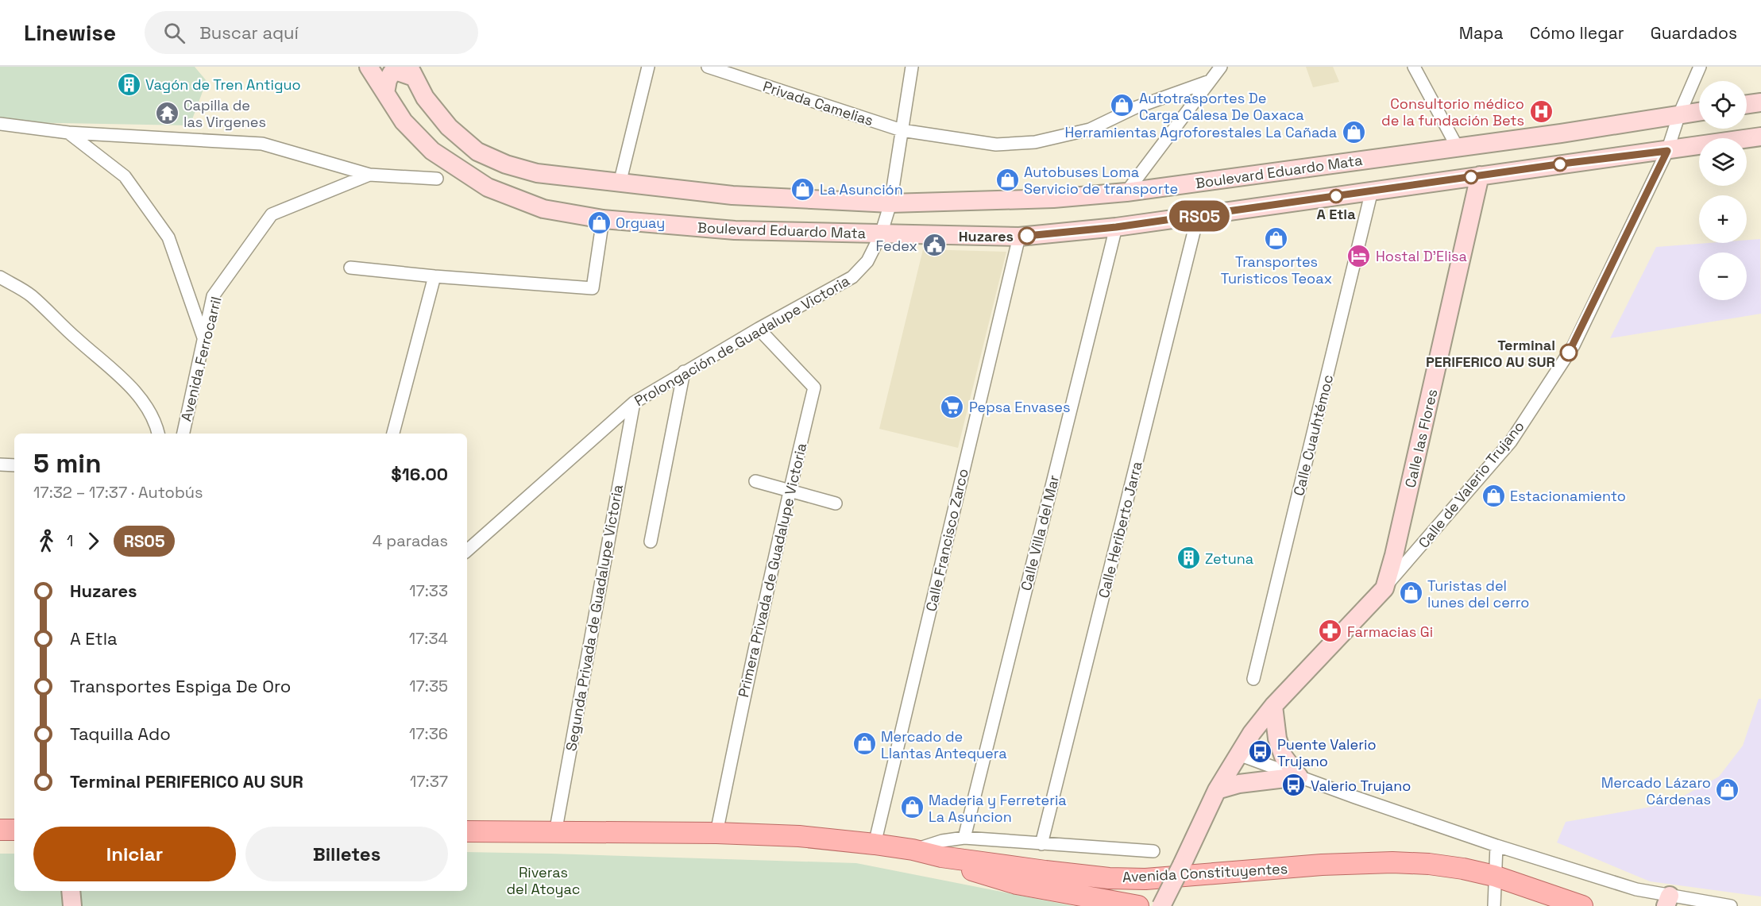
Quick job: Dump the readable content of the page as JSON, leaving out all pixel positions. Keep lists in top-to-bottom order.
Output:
{
  "streets": {
    "main road": ["Boulevard Eduardo Mata", "Calle las Flores", "Avenida Constituyentes"],
    "street": [
      "Privada Camelias",
      "Prolongación de Guadalupe Victoria",
      "Avenida Ferrocarril",
      "Calle Cuauhtémoc",
      "Calle de Valerio Trujano",
      "Calle Heriberto Jarra",
      "Calle Villa del Mar",
      "Calle Francisco Zarco",
      "Primera Privada de Guadalupe Victoria",
      "Segunda Privada de Guadalupe Victoria"
    ]
  },
  "crossings": [
    ["Privada Camelias", "Prolongación de Guadalupe Victoria"],
    ["Boulevard Eduardo Mata", "Prolongación de Guadalupe Victoria"],
    ["Boulevard Eduardo Mata", "Calle Cuauhtémoc"],
    ["Boulevard Eduardo Mata", "Calle las Flores"],
    ["Boulevard Eduardo Mata", "Calle de Valerio Trujano"],
    ["Boulevard Eduardo Mata", "Calle Heriberto Jarra"],
    ["Boulevard Eduardo Mata", "Calle Villa del Mar"],
    ["Boulevard Eduardo Mata", "Calle Francisco Zarco"],
    ["Prolongación de Guadalupe Victoria", "Primera Privada de Guadalupe Victoria"],
    ["Prolongación de Guadalupe Victoria", "Segunda Privada de Guadalupe Victoria"],
    ["Calle las Flores", "Calle de Valerio Trujano"]
  ],
  "parks": ["Riveras del Atoyac"],
  "places": {
    "building": ["Vagón de Tren Antiguo", "Zetuna"],
    "shop": [
      "Autotrasportes De Carga Calesa De Oaxaca",
      "Herramientas Agroforestales La Cañada",
      "Autobuses Loma Servicio de transporte",
      "La Asunción",
      "Orguay",
      "Transportes Turisticos Teoax",
      "Estacionamiento",
      "Turistas del lunes del cerro",
      "Mercado de Llantas Antequera",
      "Mercado Lázaro Cárdenas",
      "Maderia y Ferreteria La Asuncion"
    ],
    "hospital": ["Consultorio médico de la fundación Bets"],
    "temple": ["Capilla de las Virgenes"],
    "other": ["A Etla", "Huzares", "Terminal PERIFERICO AU SUR"],
    "public building": ["Fedex"],
    "hotel": ["Hostal D'Elisa"],
    "supermarket": ["Pepsa Envases"],
    "pharmacy": ["Farmacias Gi"],
    "bus stop": ["Puente Valerio Trujano", "Valerio Trujano"]
  },
  "lines": ["bus line RS05"],
  "page": {
    "header": "Linewise",
    "search": "Buscar aquí",
    "nav": ["Mapa", "Cómo llegar", "Guardados"],
    "on_map": "RS05",
    "map_buttons": ["+", "−"],
    "heading": ["5 min", "17:32 – 17:37 · Autobús", "$16.00"],
    "legs": ["1", "RS05", "4 paradas"],
    "list": [
      {
        "name": "Huzares",
        "value": "17:33"
      },
      {
        "name": "A Etla",
        "value": "17:34"
      },
      {
        "name": "Transportes Espiga De Oro",
        "value": "17:35"
      },
      {
        "name": "Taquilla Ado",
        "value": "17:36"
      },
      {
        "name": "Terminal PERIFERICO AU SUR",
        "value": "17:37"
      }
    ],
    "buttons": ["Iniciar", "Billetes"]
  }
}
